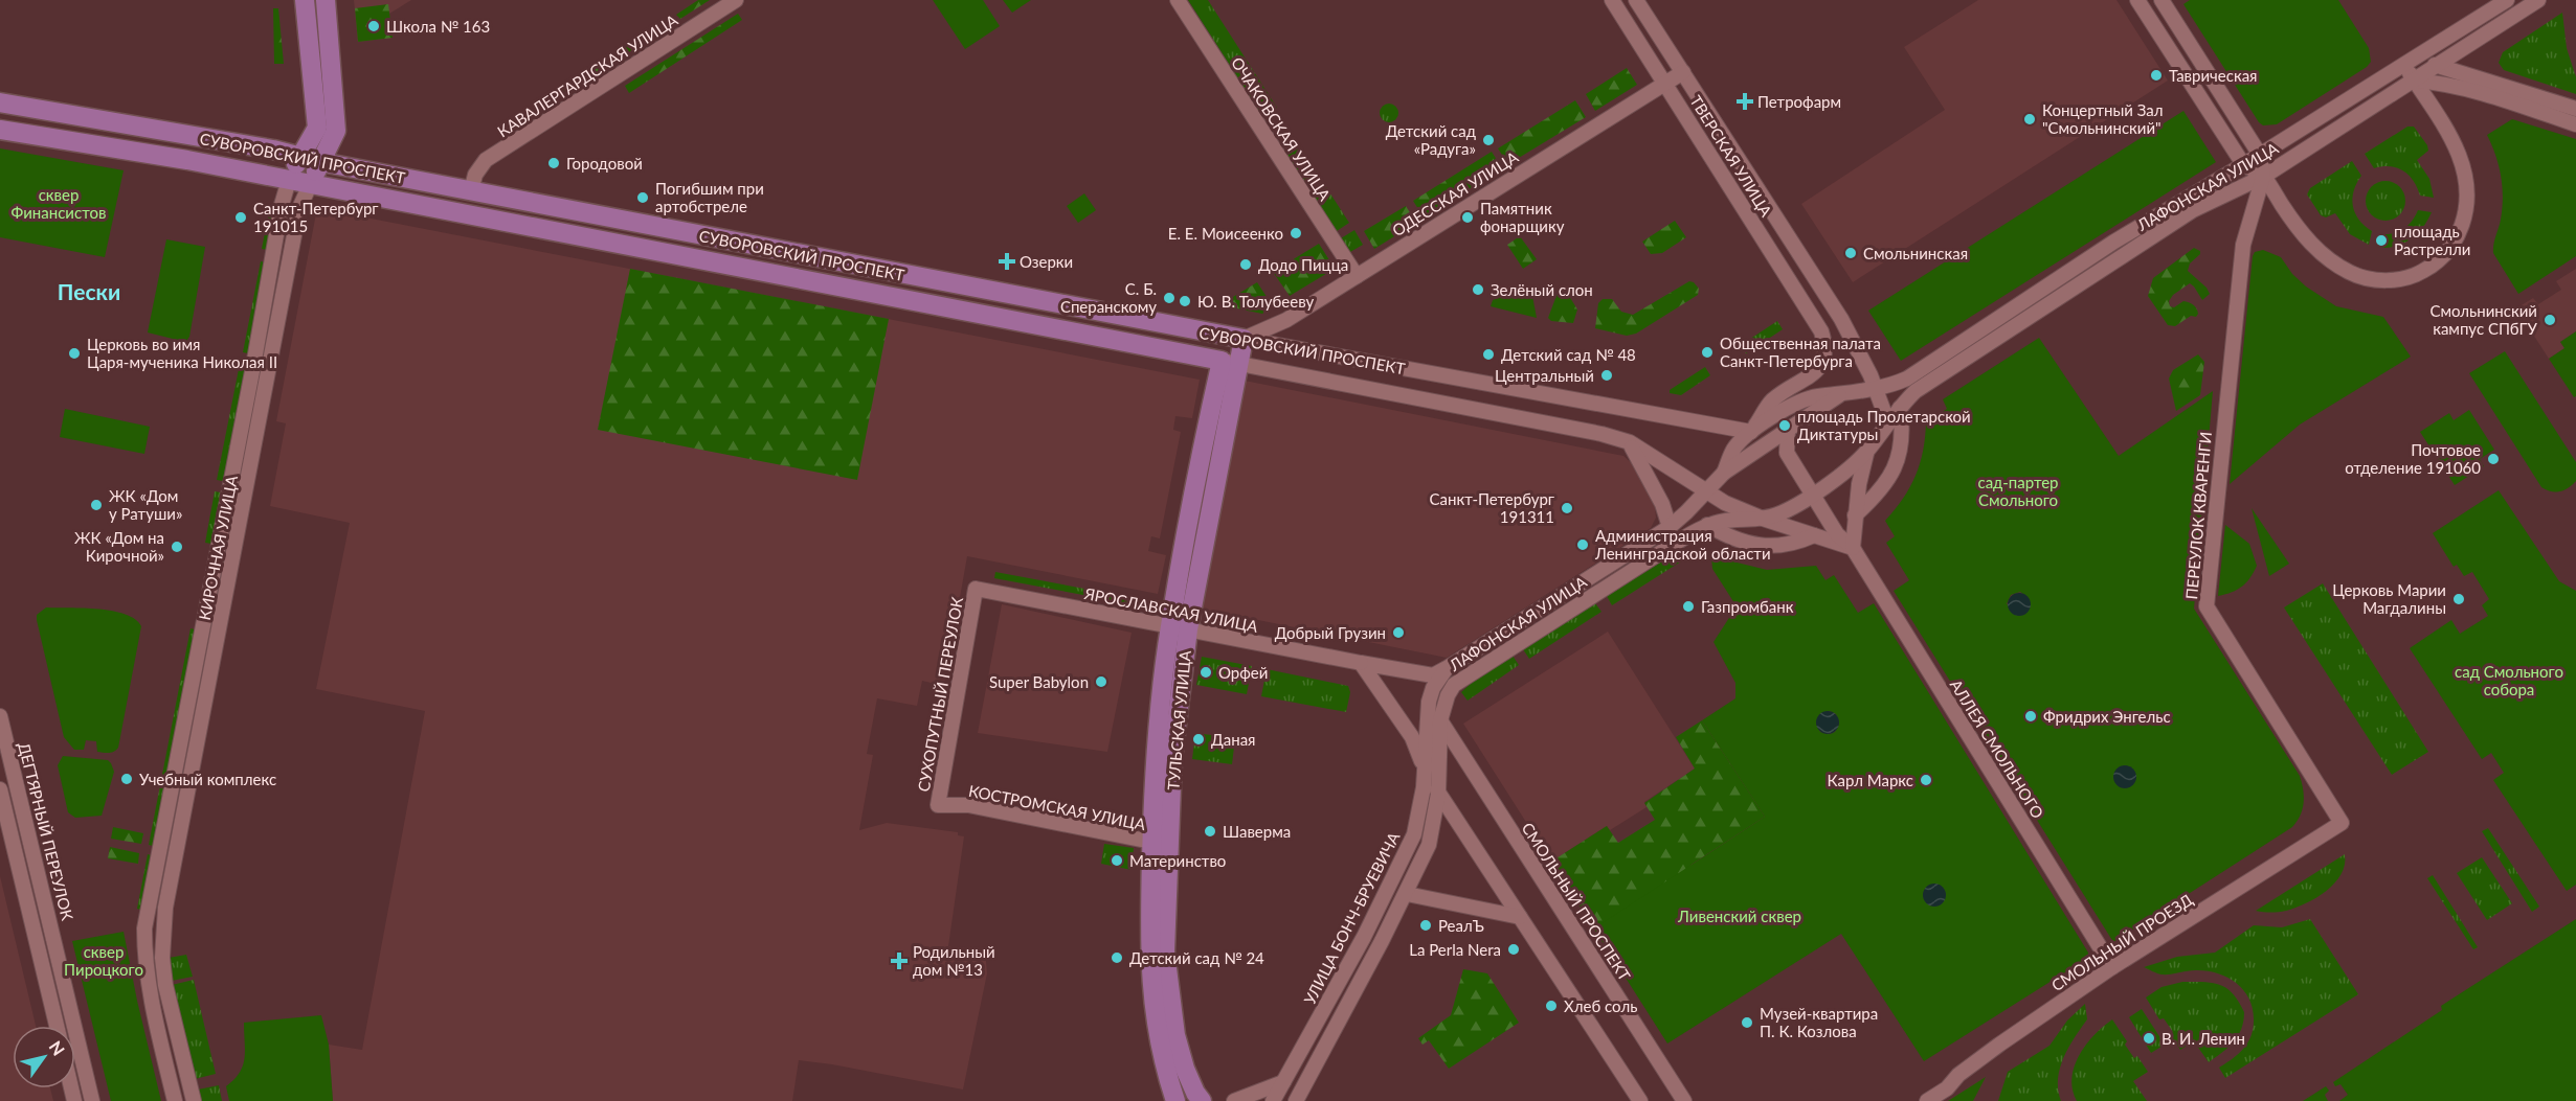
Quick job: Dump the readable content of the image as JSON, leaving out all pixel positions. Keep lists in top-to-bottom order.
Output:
{
  "streets": {
    "main road": ["СУВОРОВСКИЙ ПРОСПЕКТ", "КИРОЧНАЯ УЛИЦА", "ТУЛЬСКАЯ УЛИЦА"],
    "street": [
      "КАВАЛЕРГАРДСКАЯ УЛИЦА",
      "ОЧАКОВСКАЯ УЛИЦА",
      "ТВЕРСКАЯ УЛИЦА",
      "ЛАФОНСКАЯ УЛИЦА",
      "ОДЕССКАЯ УЛИЦА",
      "ПЕРЕУЛОК КВАРЕНГИ",
      "ЯРОСЛАВСКАЯ УЛИЦА",
      "СУХОПУТНЫЙ ПЕРЕУЛОК",
      "АЛЛЕЯ СМОЛЬНОГО",
      "КОСТРОМСКАЯ УЛИЦА",
      "ДЕГТЯРНЫЙ ПЕРЕУЛОК",
      "СМОЛЬНЫЙ ПРОСПЕКТ",
      "УЛИЦА БОНЧ-БРУЕВИЧА",
      "СМОЛЬНЫЙ ПРОЕЗД"
    ]
  },
  "crossings": [
    ["КАВАЛЕРГАРДСКАЯ УЛИЦА", "СУВОРОВСКИЙ ПРОСПЕКТ"],
    ["ОЧАКОВСКАЯ УЛИЦА", "ОДЕССКАЯ УЛИЦА"],
    ["ТВЕРСКАЯ УЛИЦА", "СУВОРОВСКИЙ ПРОСПЕКТ"],
    ["ТВЕРСКАЯ УЛИЦА", "ЛАФОНСКАЯ УЛИЦА"],
    ["ТВЕРСКАЯ УЛИЦА", "ОДЕССКАЯ УЛИЦА"],
    ["СУВОРОВСКИЙ ПРОСПЕКТ", "ОДЕССКАЯ УЛИЦА"],
    ["СУВОРОВСКИЙ ПРОСПЕКТ", "КИРОЧНАЯ УЛИЦА"],
    ["СУВОРОВСКИЙ ПРОСПЕКТ", "ТУЛЬСКАЯ УЛИЦА"],
    ["ЛАФОНСКАЯ УЛИЦА", "ПЕРЕУЛОК КВАРЕНГИ"],
    ["ЛАФОНСКАЯ УЛИЦА", "ЯРОСЛАВСКАЯ УЛИЦА"],
    ["ЛАФОНСКАЯ УЛИЦА", "СМОЛЬНЫЙ ПРОСПЕКТ"],
    ["ЛАФОНСКАЯ УЛИЦА", "УЛИЦА БОНЧ-БРУЕВИЧА"],
    ["ОДЕССКАЯ УЛИЦА", "ТУЛЬСКАЯ УЛИЦА"],
    ["ПЕРЕУЛОК КВАРЕНГИ", "СМОЛЬНЫЙ ПРОЕЗД"],
    ["ЯРОСЛАВСКАЯ УЛИЦА", "СУХОПУТНЫЙ ПЕРЕУЛОК"],
    ["ЯРОСЛАВСКАЯ УЛИЦА", "ТУЛЬСКАЯ УЛИЦА"],
    ["СУХОПУТНЫЙ ПЕРЕУЛОК", "КОСТРОМСКАЯ УЛИЦА"],
    ["ТУЛЬСКАЯ УЛИЦА", "КОСТРОМСКАЯ УЛИЦА"],
    ["АЛЛЕЯ СМОЛЬНОГО", "СМОЛЬНЫЙ ПРОЕЗД"]
  ],
  "districts": ["Пески"],
  "parks": [
    "сквер Финансистов",
    "сад-партер Смольного",
    "сад Смольного собора",
    "Ливенский сквер",
    "сквер Пироцкого"
  ],
  "places": {
    "other": [
      "Школа № 163",
      "Таврическая",
      "Концертный Зал \"Смольнинский\"",
      "Детский сад «Радуга»",
      "Городовой",
      "Погибшим при артобстреле",
      "Санкт-Петербург 191015",
      "Памятник фонарщику",
      "Е. Е. Моисеенко",
      "площадь Растрелли",
      "Смольнинская",
      "Додо Пицца",
      "Зелёный слон",
      "С. Б. Сперанскому",
      "Ю. В. Толубееву",
      "Смольнинский кампус СПбГУ",
      "Общественная палата Санкт-Петербурга",
      "Церковь во имя Царя-мученика Николая II",
      "Детский сад № 48",
      "Центральный",
      "площадь Пролетарской Диктатуры",
      "Почтовое отделение 191060",
      "ЖК «Дом у Ратуши»",
      "Санкт-Петербург 191311",
      "Администрация Ленинградской области",
      "ЖК «Дом на Кирочной»",
      "Церковь Марии Магдалины",
      "Газпромбанк",
      "Добрый Грузин",
      "Орфей",
      "Super Babylon",
      "Фридрих Энгельс",
      "Даная",
      "Учебный комплекс",
      "Карл Маркс",
      "Шаверма",
      "Материнство",
      "РеалЪ",
      "La Perla Nera",
      "Детский сад № 24",
      "Хлеб соль",
      "Музей-квартира П. К. Козлова",
      "В. И. Ленин"
    ],
    "health": ["Петрофарм", "Озерки", "Родильный дом №13"]
  },
  "north": "top right"
}
